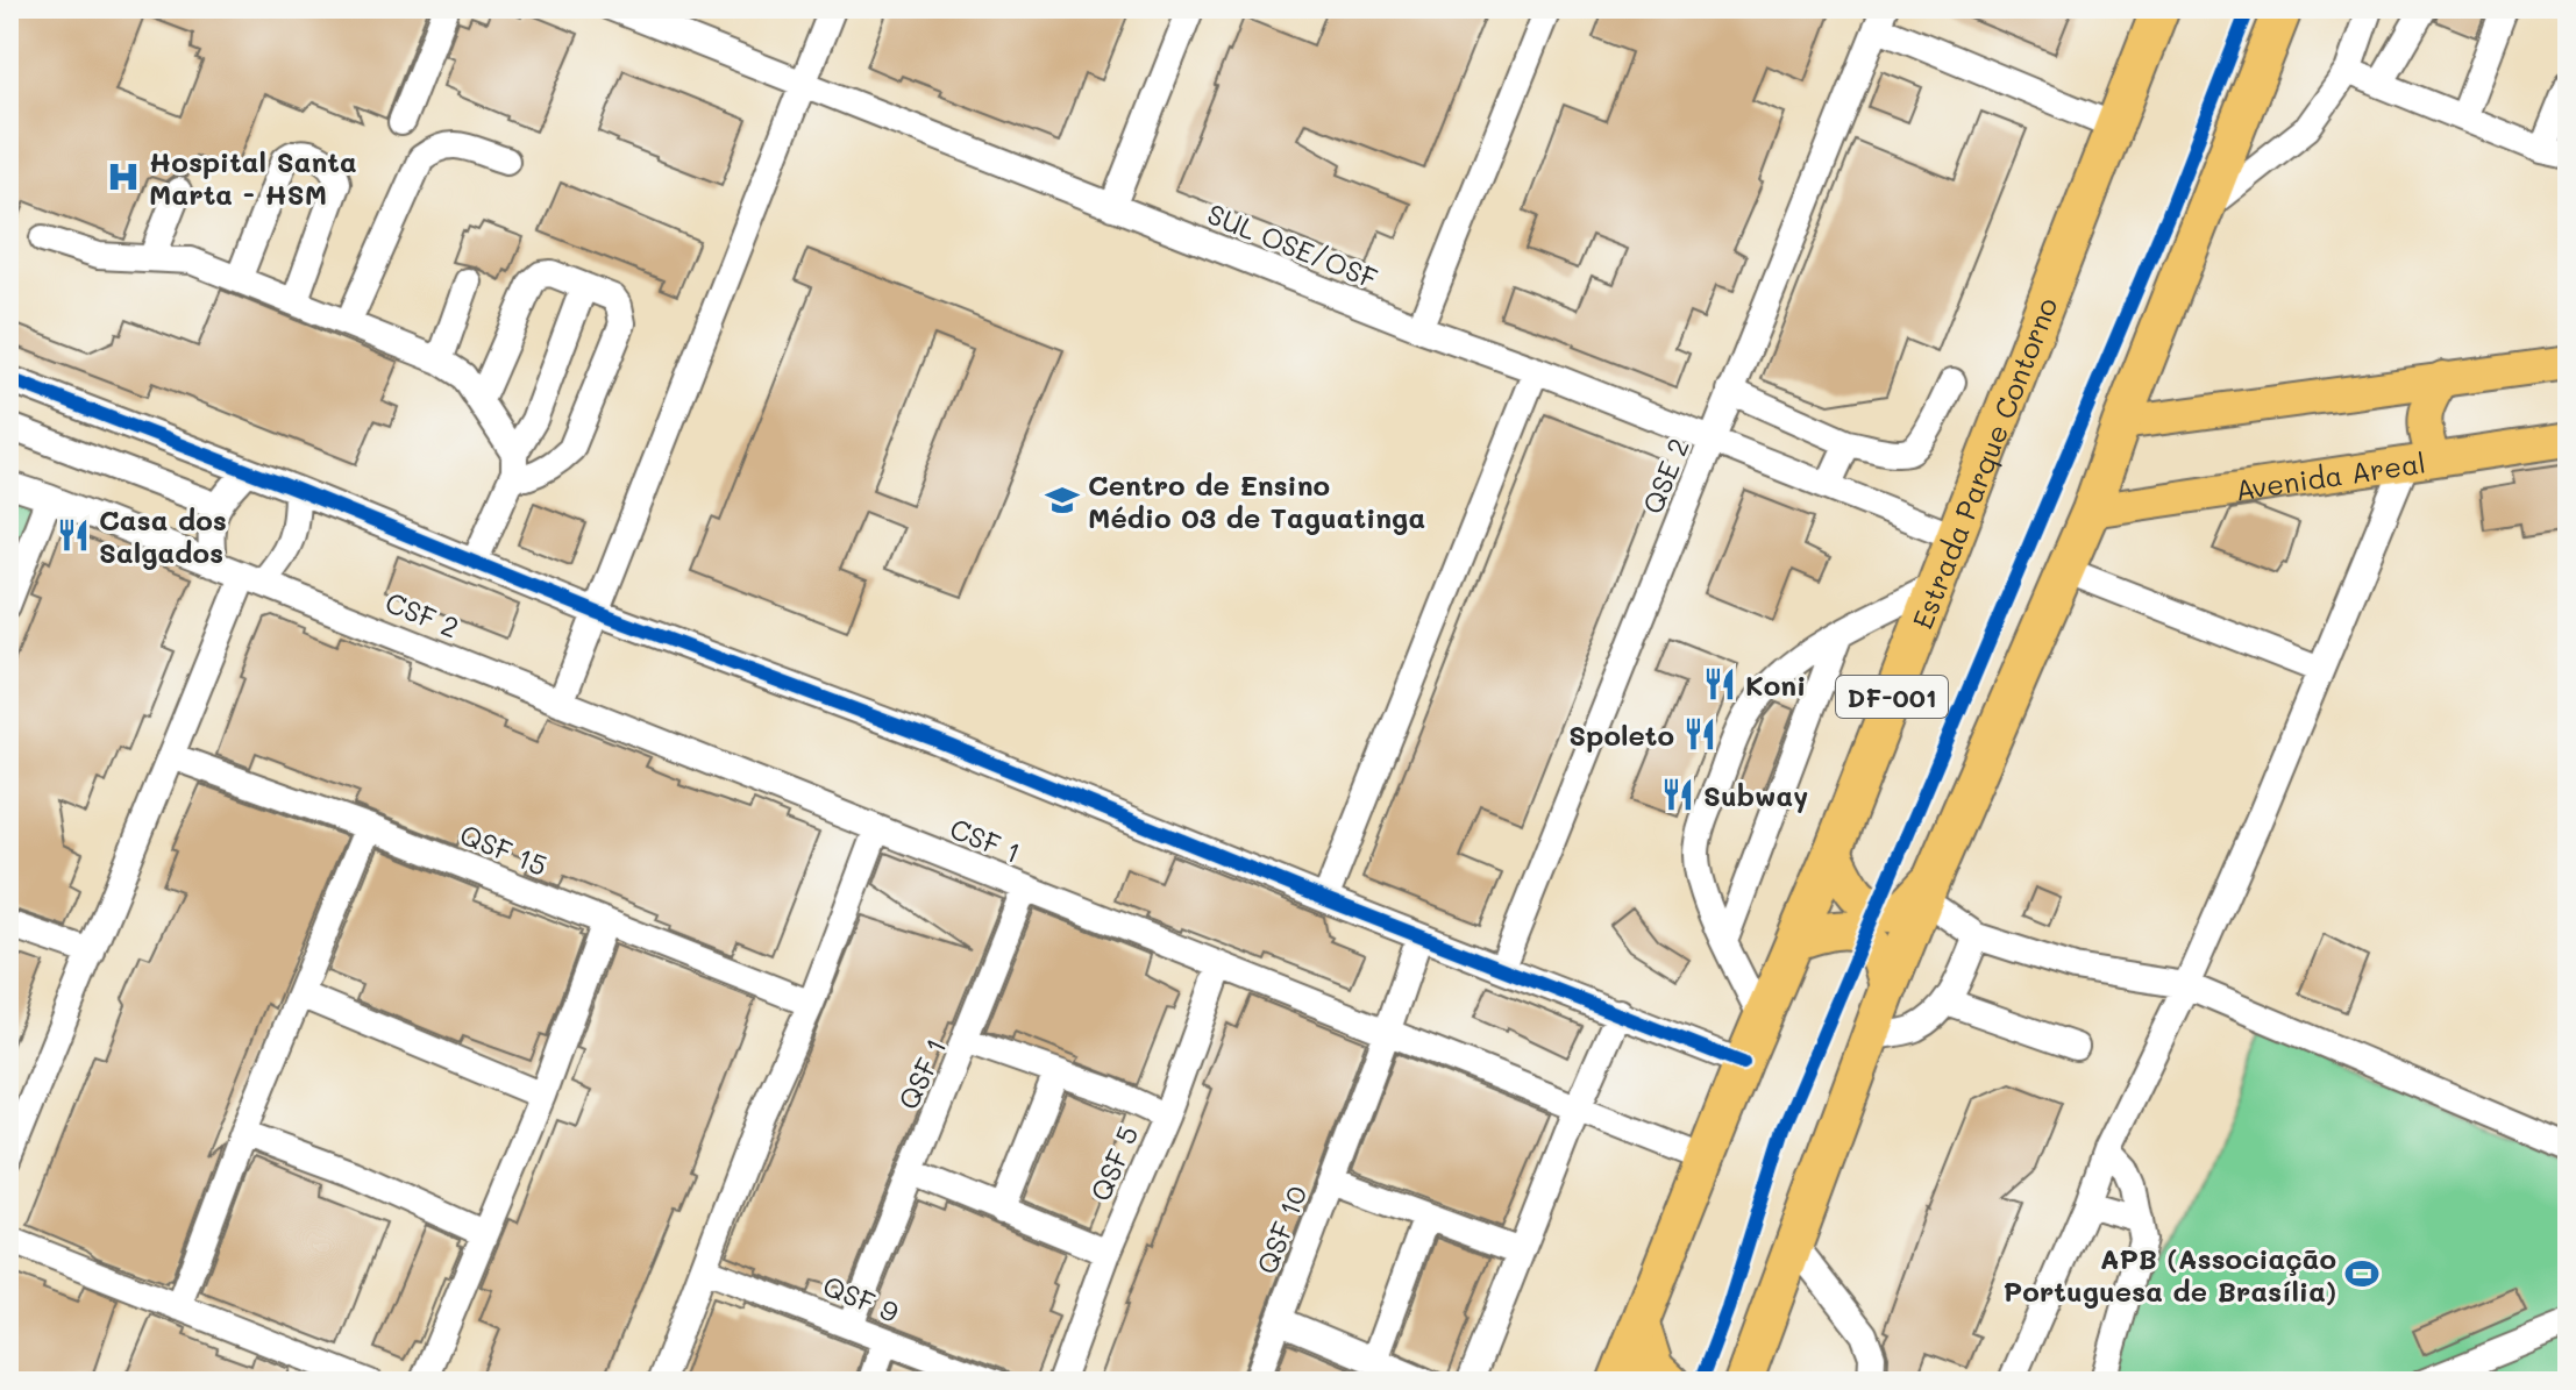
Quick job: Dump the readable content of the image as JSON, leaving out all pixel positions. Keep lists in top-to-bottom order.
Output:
{
  "streets": {
    "highway": ["Estrada Parque Contorno", "DF-001"],
    "main road": ["Avenida Areal"],
    "street": [
      "SUL OSE/OSF",
      "QSE 2",
      "CSF 2",
      "CSF 1",
      "QSF 15",
      "QSF 1",
      "QSF 5",
      "QSF 10",
      "QSF 9"
    ]
  },
  "crossings": [
    ["SUL OSE/OSF", "Estrada Parque Contorno"],
    ["SUL OSE/OSF", "QSE 2"],
    ["Estrada Parque Contorno", "CSF 1"],
    ["CSF 2", "CSF 1"],
    ["CSF 1", "QSF 5"],
    ["QSF 1", "QSF 5"],
    ["QSF 1", "QSF 9"]
  ],
  "places": {
    "hospital": ["Hospital Santa Marta - HSM"],
    "school or university": ["Centro de Ensino Médio 03 de Taguatinga"],
    "restaurant": [
      "Casa dos Salgados",
      "Koni",
      "Spoleto",
      "Subway"
    ],
    "sports": ["APB (Associação Portuguesa de Brasília)"]
  }
}
